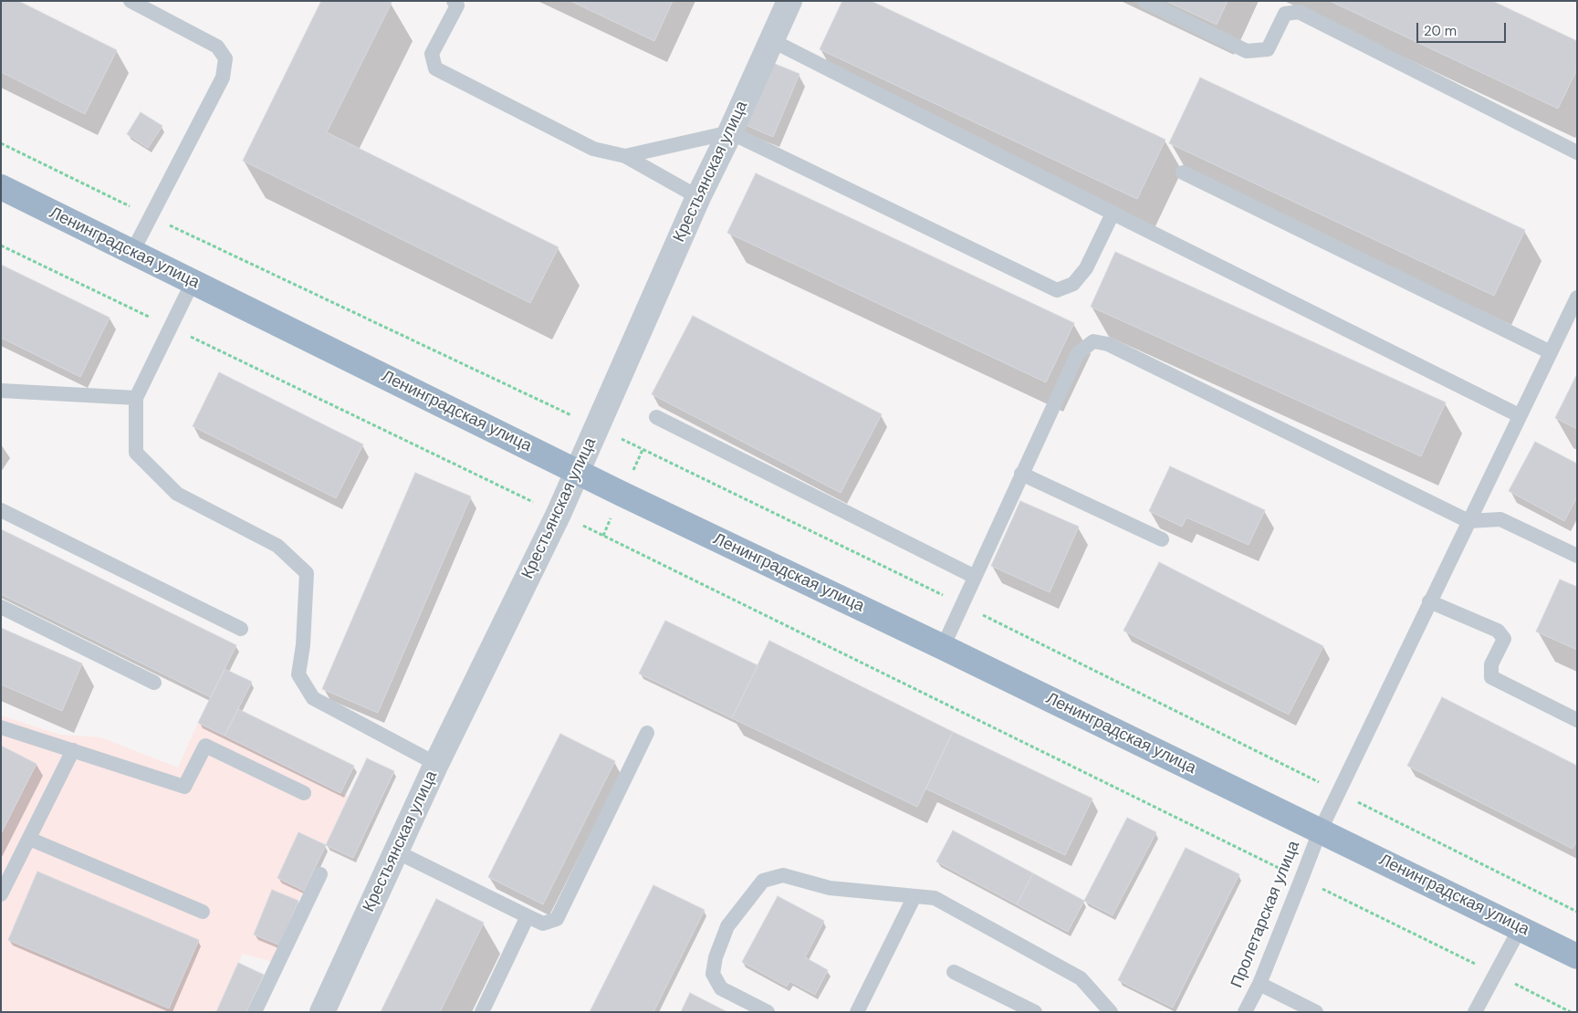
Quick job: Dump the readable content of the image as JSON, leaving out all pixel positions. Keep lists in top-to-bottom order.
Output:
{
  "streets": {
    "highway": ["Ленинградская улица"],
    "street": ["Крестьянская улица"],
    "lane": ["Пролетарская улица"]
  },
  "crossings": [
    ["Крестьянская улица", "Ленинградская улица"],
    ["Ленинградская улица", "Пролетарская улица"]
  ],
  "scale_bar": "20 m"
}
